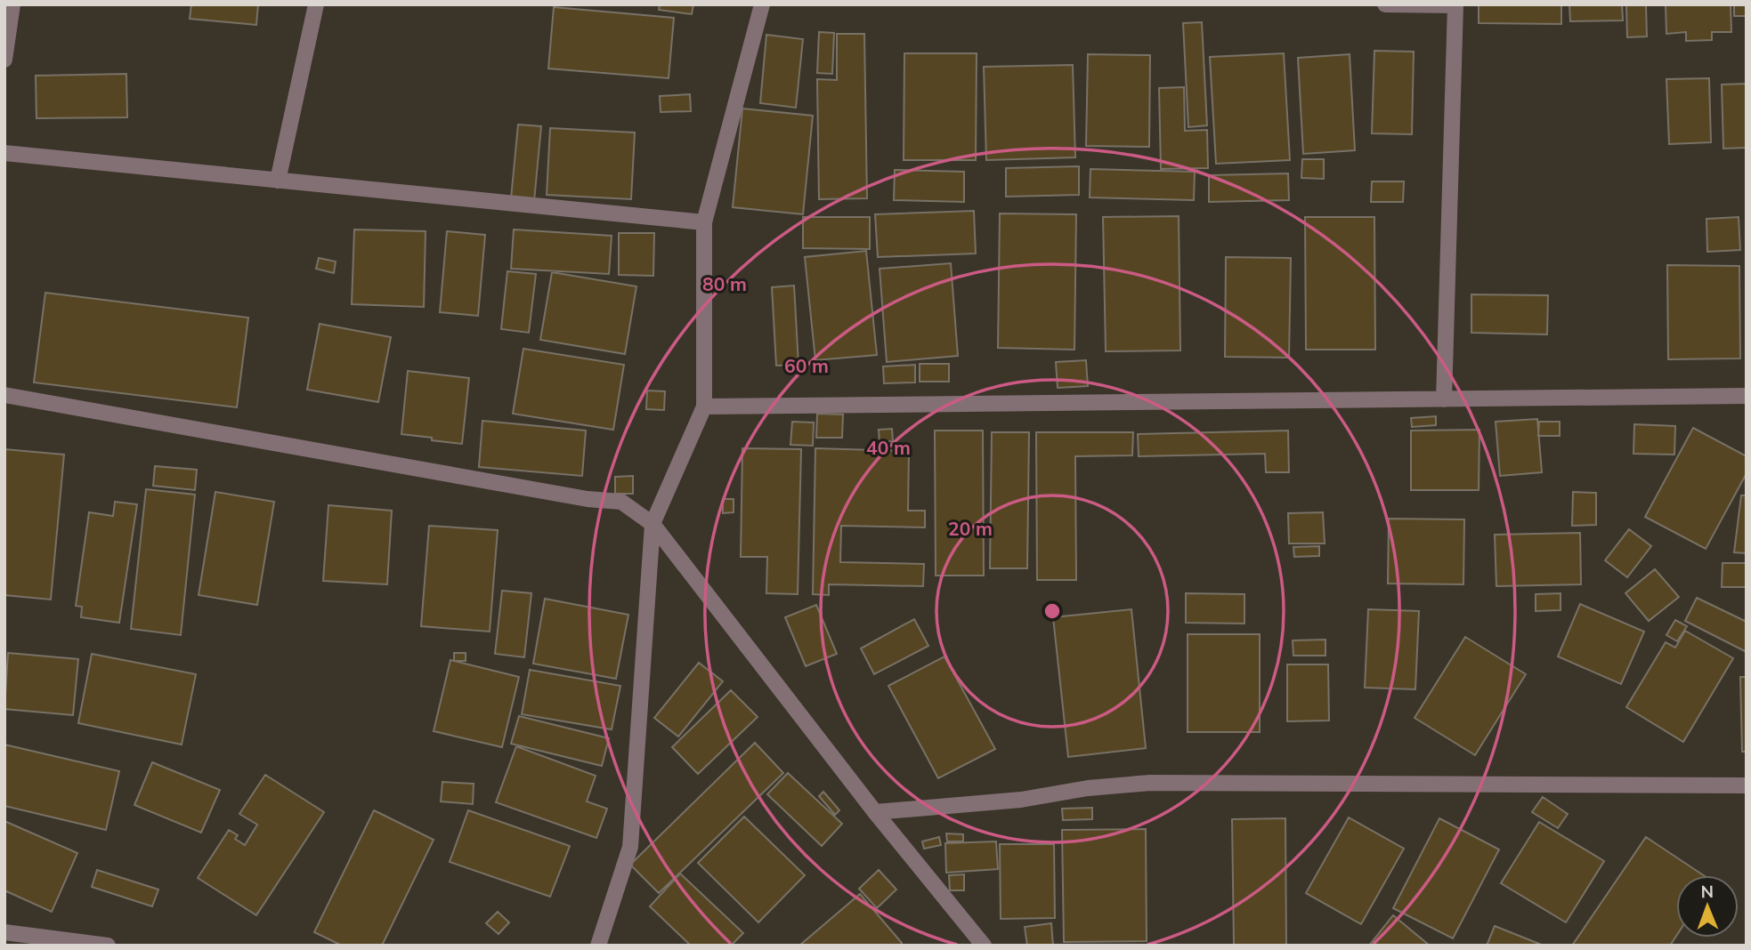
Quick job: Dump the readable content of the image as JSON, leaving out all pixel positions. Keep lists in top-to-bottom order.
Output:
{
  "north": "top",
  "rings": [
    "80 m",
    "60 m",
    "40 m",
    "20 m"
  ]
}
